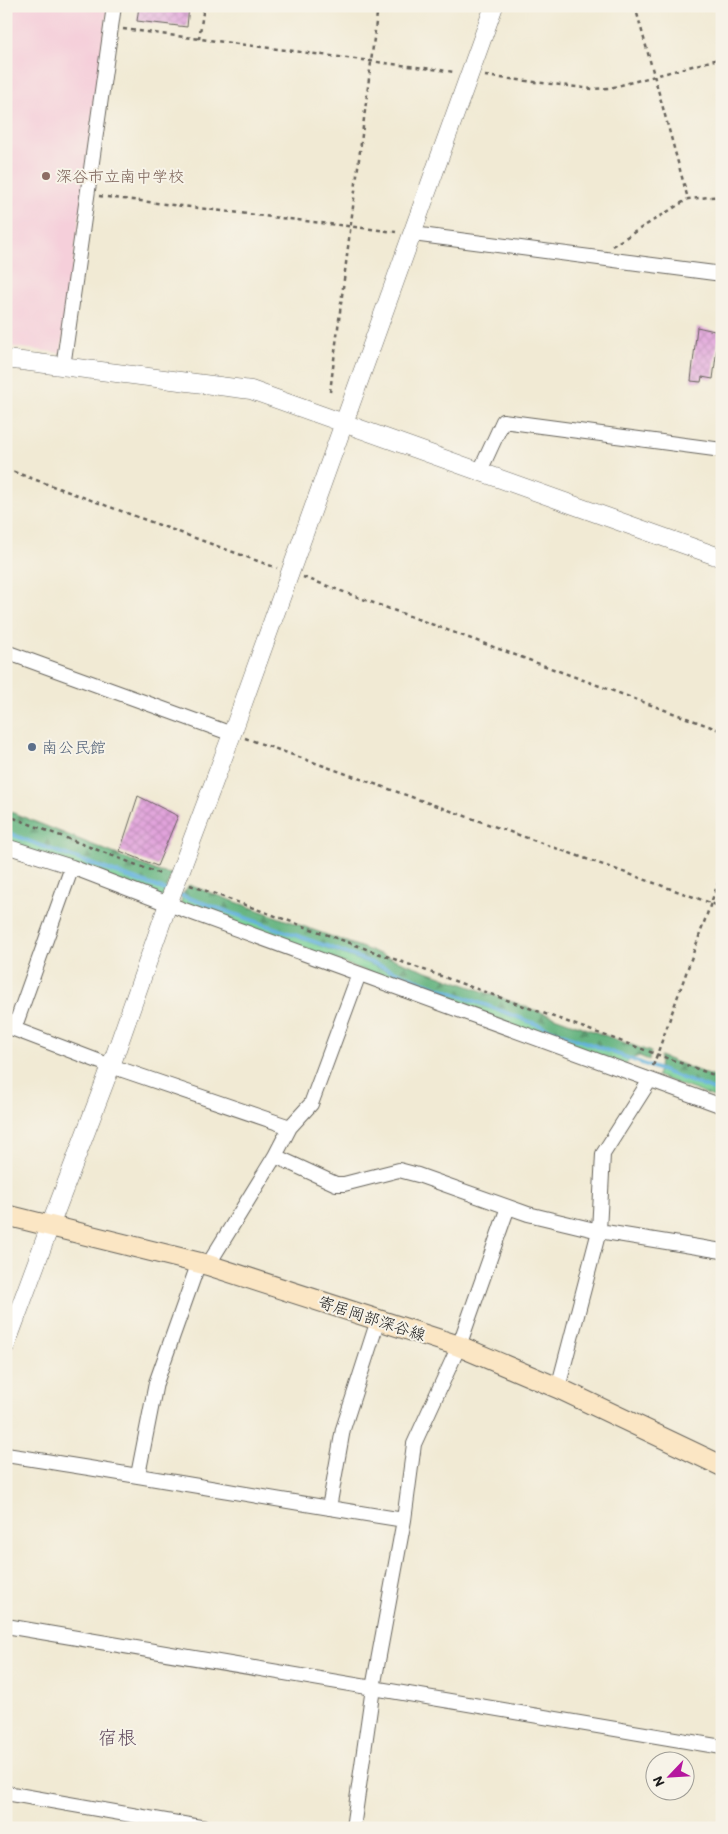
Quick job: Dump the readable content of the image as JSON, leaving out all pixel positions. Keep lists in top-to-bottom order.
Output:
{
  "streets": {
    "main road": ["寄居岡部深谷線"]
  },
  "districts": ["宿根"],
  "places": ["深谷市立南中学校", "南公民館"],
  "north": "bottom left"
}
